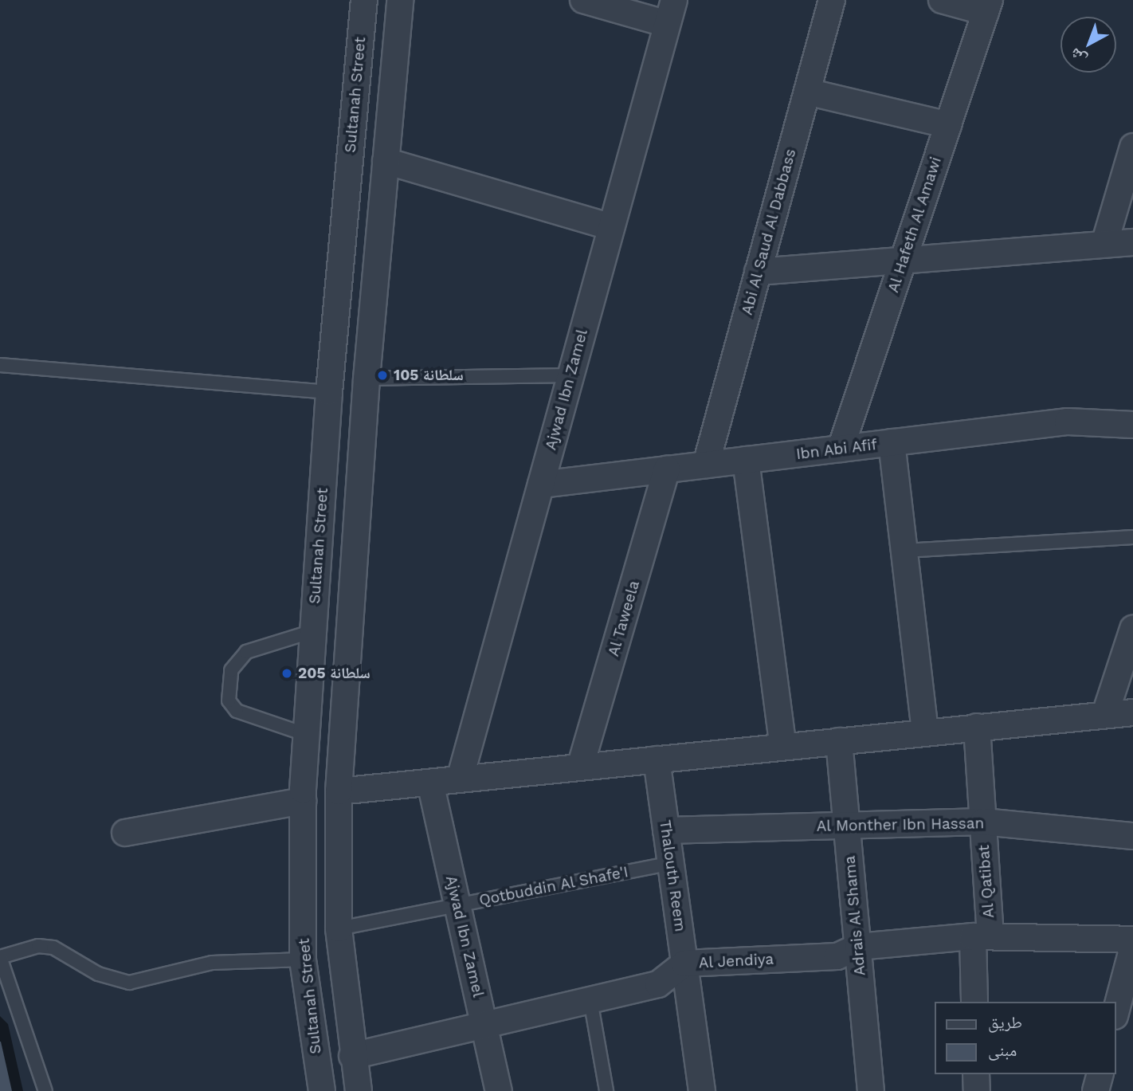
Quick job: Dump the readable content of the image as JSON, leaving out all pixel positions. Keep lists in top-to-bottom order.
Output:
{
  "streets": {
    "street": [
      "Sultanah Street",
      "Al Hafeth Al Amawi",
      "Abi Al Saud Al Dabbass",
      "Ajwad Ibn Zamel",
      "Ibn Abi Afif",
      "Al Taweela",
      "Al Monther Ibn Hassan",
      "Thalouth Reem",
      "Al Qatibat",
      "Adrais Al Shama",
      "Al Jendiya"
    ],
    "lane": ["Qotbuddin Al Shafe'I"]
  },
  "crossings": [
    ["Al Hafeth Al Amawi", "Ibn Abi Afif"],
    ["Abi Al Saud Al Dabbass", "Ibn Abi Afif"],
    ["Ajwad Ibn Zamel", "Ibn Abi Afif"],
    ["Ajwad Ibn Zamel", "Qotbuddin Al Shafe'I"],
    ["Ajwad Ibn Zamel", "Al Jendiya"],
    ["Ibn Abi Afif", "Al Taweela"],
    ["Al Monther Ibn Hassan", "Thalouth Reem"],
    ["Al Monther Ibn Hassan", "Al Qatibat"],
    ["Al Monther Ibn Hassan", "Adrais Al Shama"],
    ["Thalouth Reem", "Qotbuddin Al Shafe'I"],
    ["Thalouth Reem", "Al Jendiya"],
    ["Al Qatibat", "Al Jendiya"],
    ["Adrais Al Shama", "Al Jendiya"]
  ],
  "places": ["سلطانة 105", "سلطانة 205"],
  "legend": ["طريق", "مبنى"],
  "north": "bottom left"
}
